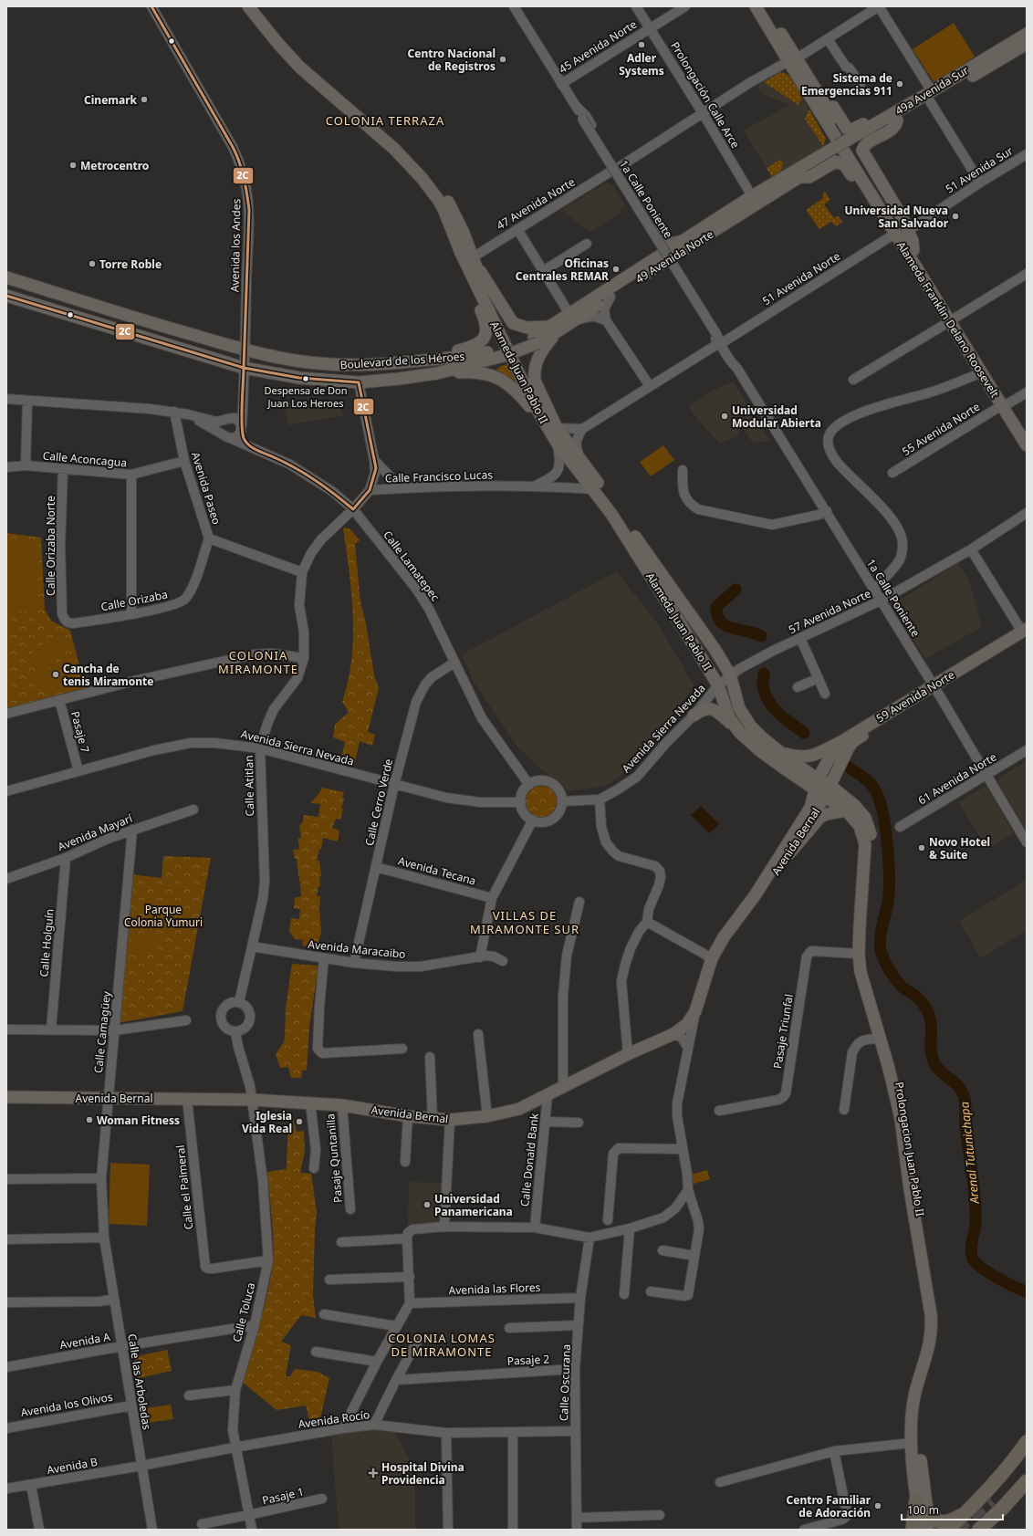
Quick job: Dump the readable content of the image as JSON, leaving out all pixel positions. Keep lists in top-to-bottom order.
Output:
{
  "streets": {
    "main road": [
      "49a Avenida Sur",
      "49 Avenida Norte",
      "Alameda Franklin Delano Roosevelt",
      "Boulevard de los Héroes",
      "Alameda Juan Pablo II",
      "59 Avenida Norte",
      "Avenida Bernal",
      "Prolongacion Juan Pablo II"
    ],
    "street": [
      "45 Avenida Norte",
      "Prolongación Calle Arce",
      "51 Avenida Sur",
      "1a Calle Poniente",
      "47 Avenida Norte",
      "Avenida los Andes",
      "51 Avenida Norte",
      "55 Avenida Norte",
      "Calle Aconcagua",
      "Calle Francisco Lucas",
      "Avenida Paseo",
      "Calle Orizaba Norte",
      "Calle Lamatepec",
      "Calle Orizaba",
      "57 Avenida Norte",
      "Avenida Sierra Nevada",
      "Pasaje 7",
      "61 Avenida Norte",
      "Calle Atitlan",
      "Calle Cerro Verde",
      "Avenida Mayarí",
      "Avenida Tecana",
      "Calle Holguín",
      "Avenida Maracaibo",
      "Pasaje Triunfal",
      "Calle Camagüey",
      "Pasaje Quntanilla",
      "Calle Donald Bank",
      "Calle el Palmeral",
      "Avenida las Flores",
      "Calle Toluca",
      "Avenida A",
      "Pasaje 2",
      "Calle las Arboledas",
      "Calle Oscurana",
      "Avenida los Olivos",
      "Avenida Rocío",
      "Avenida B",
      "Pasaje 1"
    ]
  },
  "crossings": [
    ["45 Avenida Norte", "Prolongación Calle Arce"],
    ["45 Avenida Norte", "1a Calle Poniente"],
    ["49a Avenida Sur", "49 Avenida Norte"],
    ["Prolongación Calle Arce", "47 Avenida Norte"],
    ["Prolongación Calle Arce", "49 Avenida Norte"],
    ["1a Calle Poniente", "47 Avenida Norte"],
    ["1a Calle Poniente", "49 Avenida Norte"],
    ["1a Calle Poniente", "51 Avenida Norte"],
    ["1a Calle Poniente", "57 Avenida Norte"],
    ["1a Calle Poniente", "59 Avenida Norte"],
    ["1a Calle Poniente", "61 Avenida Norte"],
    ["47 Avenida Norte", "Alameda Franklin Delano Roosevelt"],
    ["47 Avenida Norte", "Alameda Juan Pablo II"],
    ["Avenida los Andes", "Boulevard de los Héroes"],
    ["Avenida los Andes", "Calle Lamatepec"],
    ["49 Avenida Norte", "51 Avenida Norte"],
    ["49 Avenida Norte", "Boulevard de los Héroes"],
    ["49 Avenida Norte", "Alameda Juan Pablo II"],
    ["51 Avenida Norte", "Alameda Juan Pablo II"],
    ["Alameda Franklin Delano Roosevelt", "55 Avenida Norte"],
    ["Alameda Juan Pablo II", "Calle Francisco Lucas"],
    ["Alameda Juan Pablo II", "57 Avenida Norte"],
    ["Alameda Juan Pablo II", "59 Avenida Norte"],
    ["Alameda Juan Pablo II", "Avenida Sierra Nevada"],
    ["Alameda Juan Pablo II", "Avenida Bernal"],
    ["Alameda Juan Pablo II", "Prolongacion Juan Pablo II"],
    ["Calle Aconcagua", "Avenida Paseo"],
    ["Calle Aconcagua", "Calle Orizaba Norte"],
    ["Calle Francisco Lucas", "Calle Lamatepec"],
    ["Calle Francisco Lucas", "Calle Atitlan"],
    ["Avenida Paseo", "Calle Orizaba"],
    ["Avenida Paseo", "Calle Atitlan"],
    ["Calle Orizaba Norte", "Calle Orizaba"],
    ["Calle Lamatepec", "Avenida Sierra Nevada"],
    ["Calle Lamatepec", "Calle Atitlan"],
    ["Calle Lamatepec", "Calle Cerro Verde"],
    ["57 Avenida Norte", "Avenida Sierra Nevada"],
    ["59 Avenida Norte", "Avenida Bernal"],
    ["59 Avenida Norte", "Prolongacion Juan Pablo II"],
    ["Avenida Sierra Nevada", "Pasaje 7"],
    ["Avenida Sierra Nevada", "Calle Atitlan"],
    ["Avenida Sierra Nevada", "Calle Cerro Verde"],
    ["Calle Atitlan", "Avenida Maracaibo"],
    ["Calle Cerro Verde", "Avenida Tecana"],
    ["Calle Cerro Verde", "Avenida Maracaibo"],
    ["Avenida Mayarí", "Calle Holguín"],
    ["Avenida Mayarí", "Calle Camagüey"],
    ["Avenida Bernal", "Calle Camagüey"],
    ["Avenida Bernal", "Prolongacion Juan Pablo II"],
    ["Avenida Bernal", "Pasaje Quntanilla"],
    ["Avenida Bernal", "Calle Donald Bank"],
    ["Avenida Bernal", "Calle el Palmeral"],
    ["Avenida Bernal", "Calle Toluca"],
    ["Pasaje Triunfal", "Prolongacion Juan Pablo II"],
    ["Calle Camagüey", "Calle las Arboledas"],
    ["Calle el Palmeral", "Calle Toluca"],
    ["Avenida las Flores", "Calle Oscurana"],
    ["Calle Toluca", "Avenida A"],
    ["Calle Toluca", "Avenida Rocío"],
    ["Calle Toluca", "Pasaje 1"],
    ["Avenida A", "Calle las Arboledas"],
    ["Pasaje 2", "Calle Oscurana"],
    ["Calle las Arboledas", "Avenida los Olivos"],
    ["Calle las Arboledas", "Avenida Rocío"],
    ["Calle las Arboledas", "Avenida B"],
    ["Calle Oscurana", "Avenida Rocío"],
    ["Avenida Rocío", "Avenida B"]
  ],
  "districts": [
    "COLONIA TERRAZA",
    "COLONIA MIRAMONTE",
    "VILLAS DE MIRAMONTE SUR",
    "COLONIA LOMAS DE MIRAMONTE"
  ],
  "water": ["Arenal Tutunichapa"],
  "parks": ["Parque Colonia Yumuri"],
  "places": {
    "other": [
      "Adler Systems",
      "Centro Nacional de Registros",
      "Sistema de Emergencias 911",
      "Cinemark",
      "Metrocentro",
      "Universidad Nueva San Salvador",
      "Torre Roble",
      "Oficinas Centrales REMAR",
      "Despensa de Don Juan Los Heroes",
      "Universidad Modular Abierta",
      "Cancha de tenis Miramonte",
      "Novo Hotel & Suite",
      "Woman Fitness",
      "Iglesia Vida Real",
      "Universidad Panamericana",
      "Centro Familiar de Adoración"
    ],
    "health": ["Hospital Divina Providencia"]
  },
  "lines": ["transit line 2C"],
  "scale_bar": "100 m"
}
